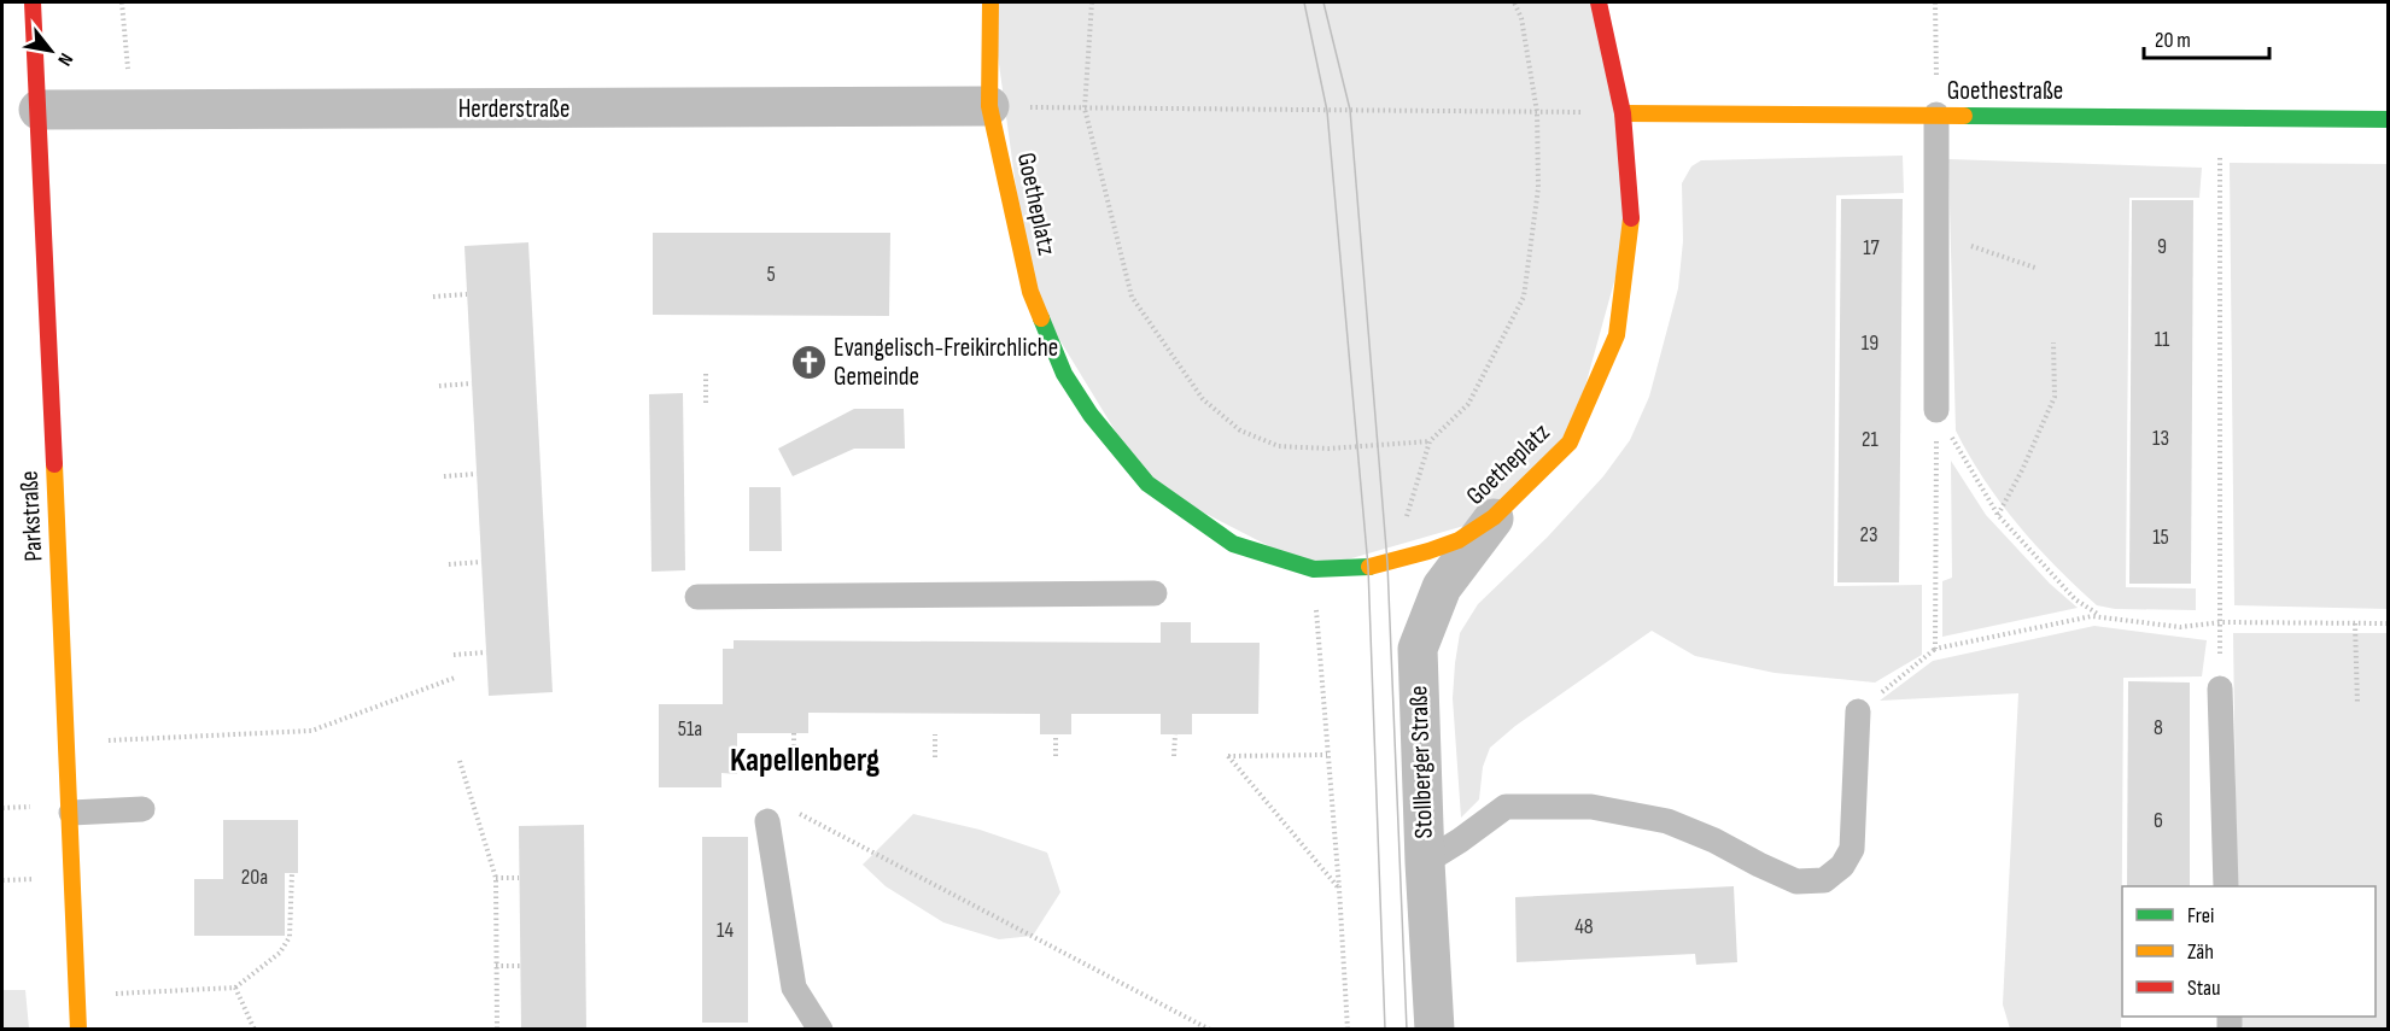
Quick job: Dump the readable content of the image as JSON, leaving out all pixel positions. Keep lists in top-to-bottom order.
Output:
{
  "streets": {
    "main road": ["Goethestraße", "Goetheplatz", "Parkstraße"],
    "street": ["Herderstraße", "Stollberger Straße"]
  },
  "crossings": [
    ["Goethestraße", "Goetheplatz"],
    ["Herderstraße", "Goetheplatz"],
    ["Herderstraße", "Parkstraße"],
    ["Goetheplatz", "Stollberger Straße"]
  ],
  "districts": ["Kapellenberg"],
  "places": {
    "church": ["Evangelisch-Freikirchliche Gemeinde"]
  },
  "house_numbers": [
    "9",
    "17",
    "5",
    "11",
    "19",
    "13",
    "21",
    "23",
    "15",
    "8",
    "51a",
    "6",
    "20a",
    "48",
    "14"
  ],
  "legend": ["Frei", "Zäh", "Stau"],
  "scale_bar": "20 m",
  "north": "bottom right"
}
